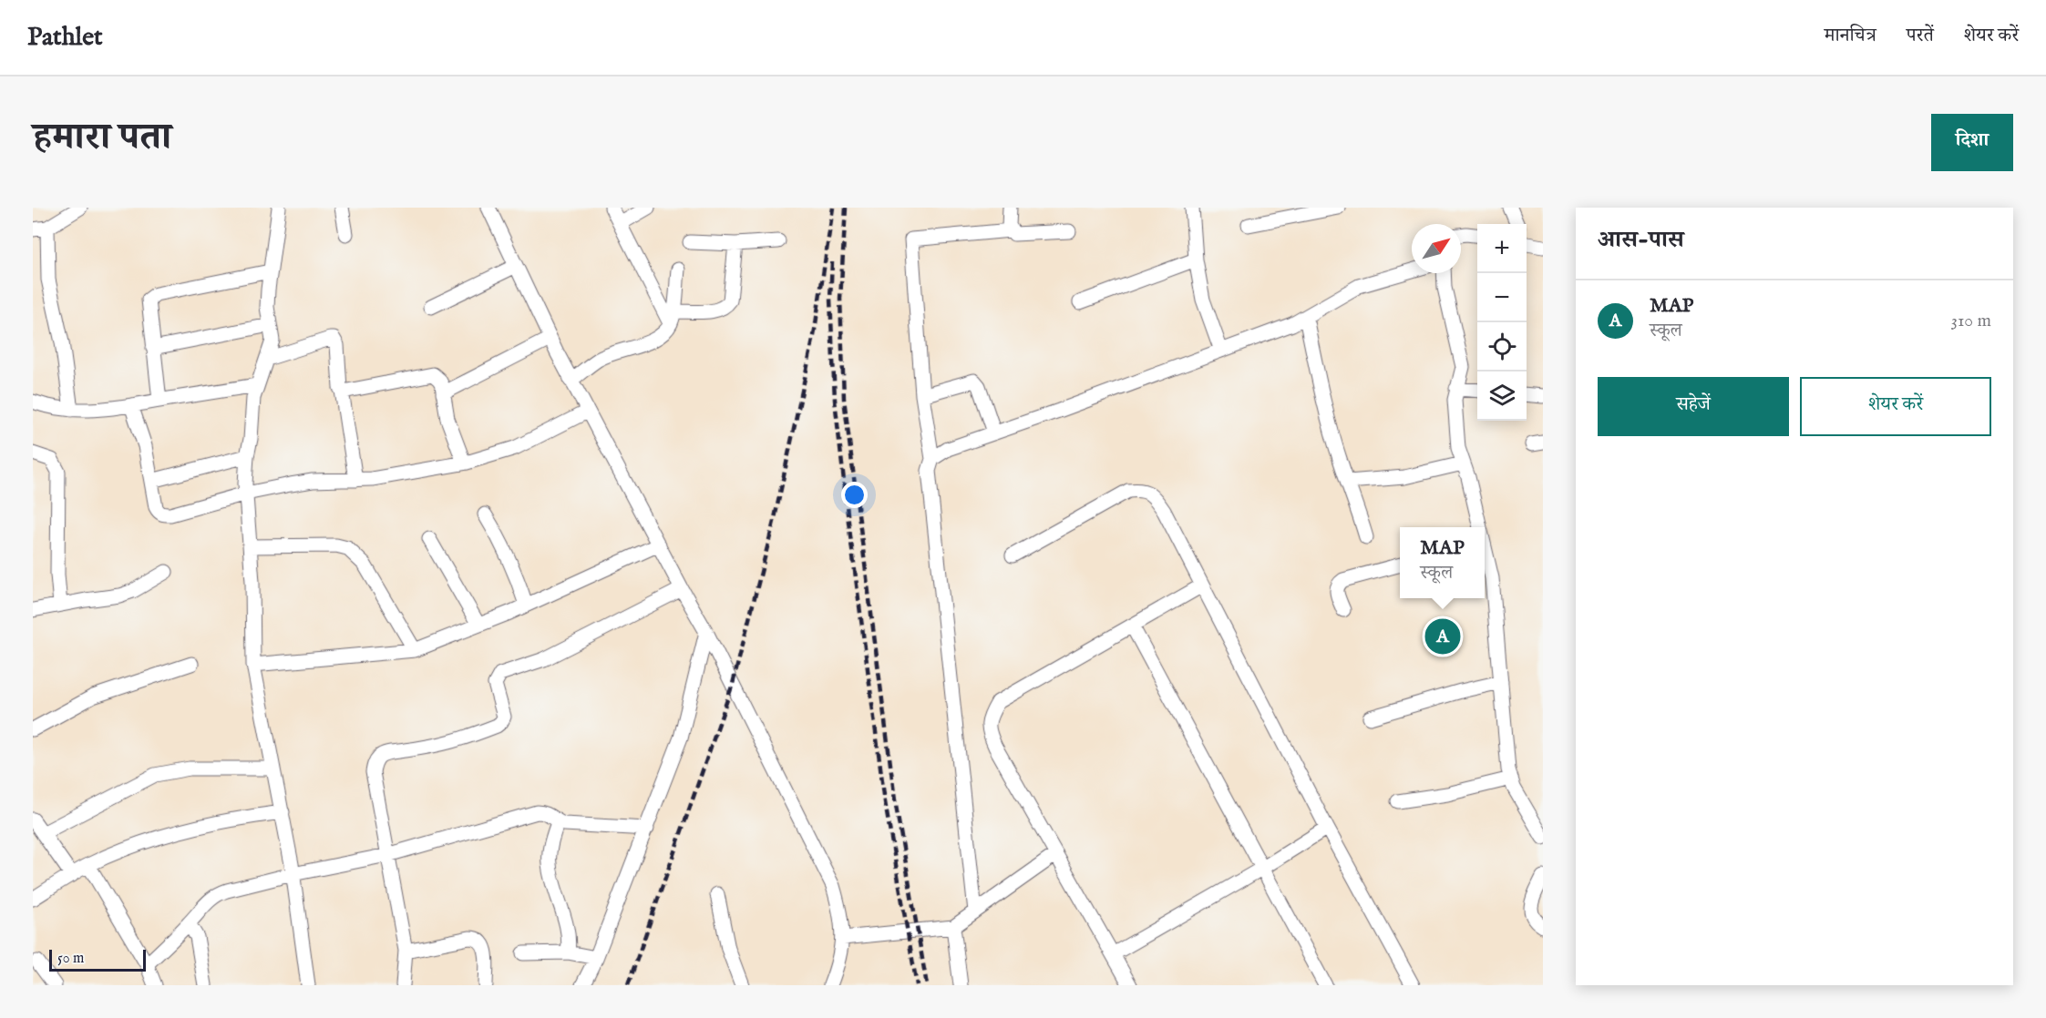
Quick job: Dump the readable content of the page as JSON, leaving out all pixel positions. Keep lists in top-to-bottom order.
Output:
{
  "scale_bar": "50 m",
  "north": "top right",
  "page": {
    "header": "Pathlet",
    "nav": ["मानचित्र", "परतें", "शेयर करें"],
    "title": "हमारा पता",
    "buttons": [
      "दिशा",
      ["सहेजें", "शेयर करें"]
    ],
    "heading": "आस-पास",
    "map_buttons": ["+", "−"],
    "list": [
      {
        "mark": "A",
        "name": "MAP",
        "note": "स्कूल",
        "value": "310 m"
      }
    ],
    "popup": ["MAP", "स्कूल"],
    "pins": "A",
    "scale": "50 m"
  }
}
